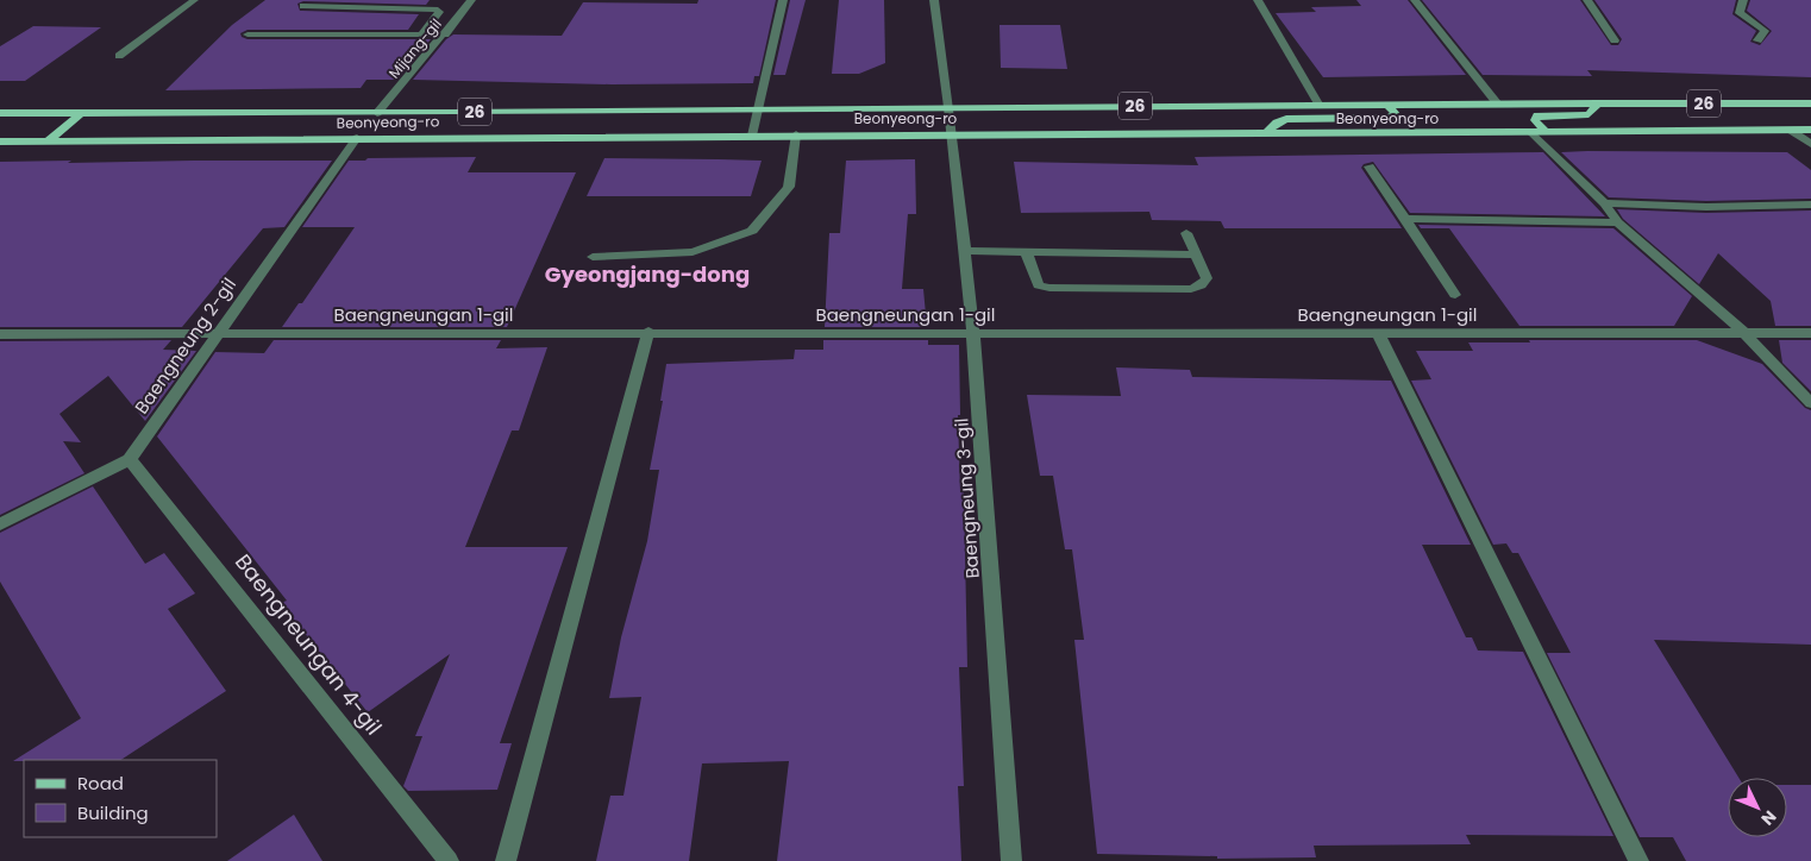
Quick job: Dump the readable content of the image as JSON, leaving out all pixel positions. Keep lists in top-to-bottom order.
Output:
{
  "streets": {
    "main road": ["26", "Beonyeong-ro"],
    "street": [
      "Mijang-gil",
      "Baengneungan 1-gil",
      "Baengneung 2-gil",
      "Baengneung 3-gil",
      "Baengneungan 4-gil"
    ]
  },
  "crossings": [
    ["Mijang-gil", "Beonyeong-ro"],
    ["Beonyeong-ro", "Baengneung 2-gil"],
    ["Beonyeong-ro", "Baengneung 3-gil"],
    ["Baengneungan 1-gil", "Baengneung 2-gil"],
    ["Baengneungan 1-gil", "Baengneung 3-gil"],
    ["Baengneung 2-gil", "Baengneungan 4-gil"]
  ],
  "districts": ["Gyeongjang-dong"],
  "legend": ["Road", "Building"],
  "north": "bottom right"
}
